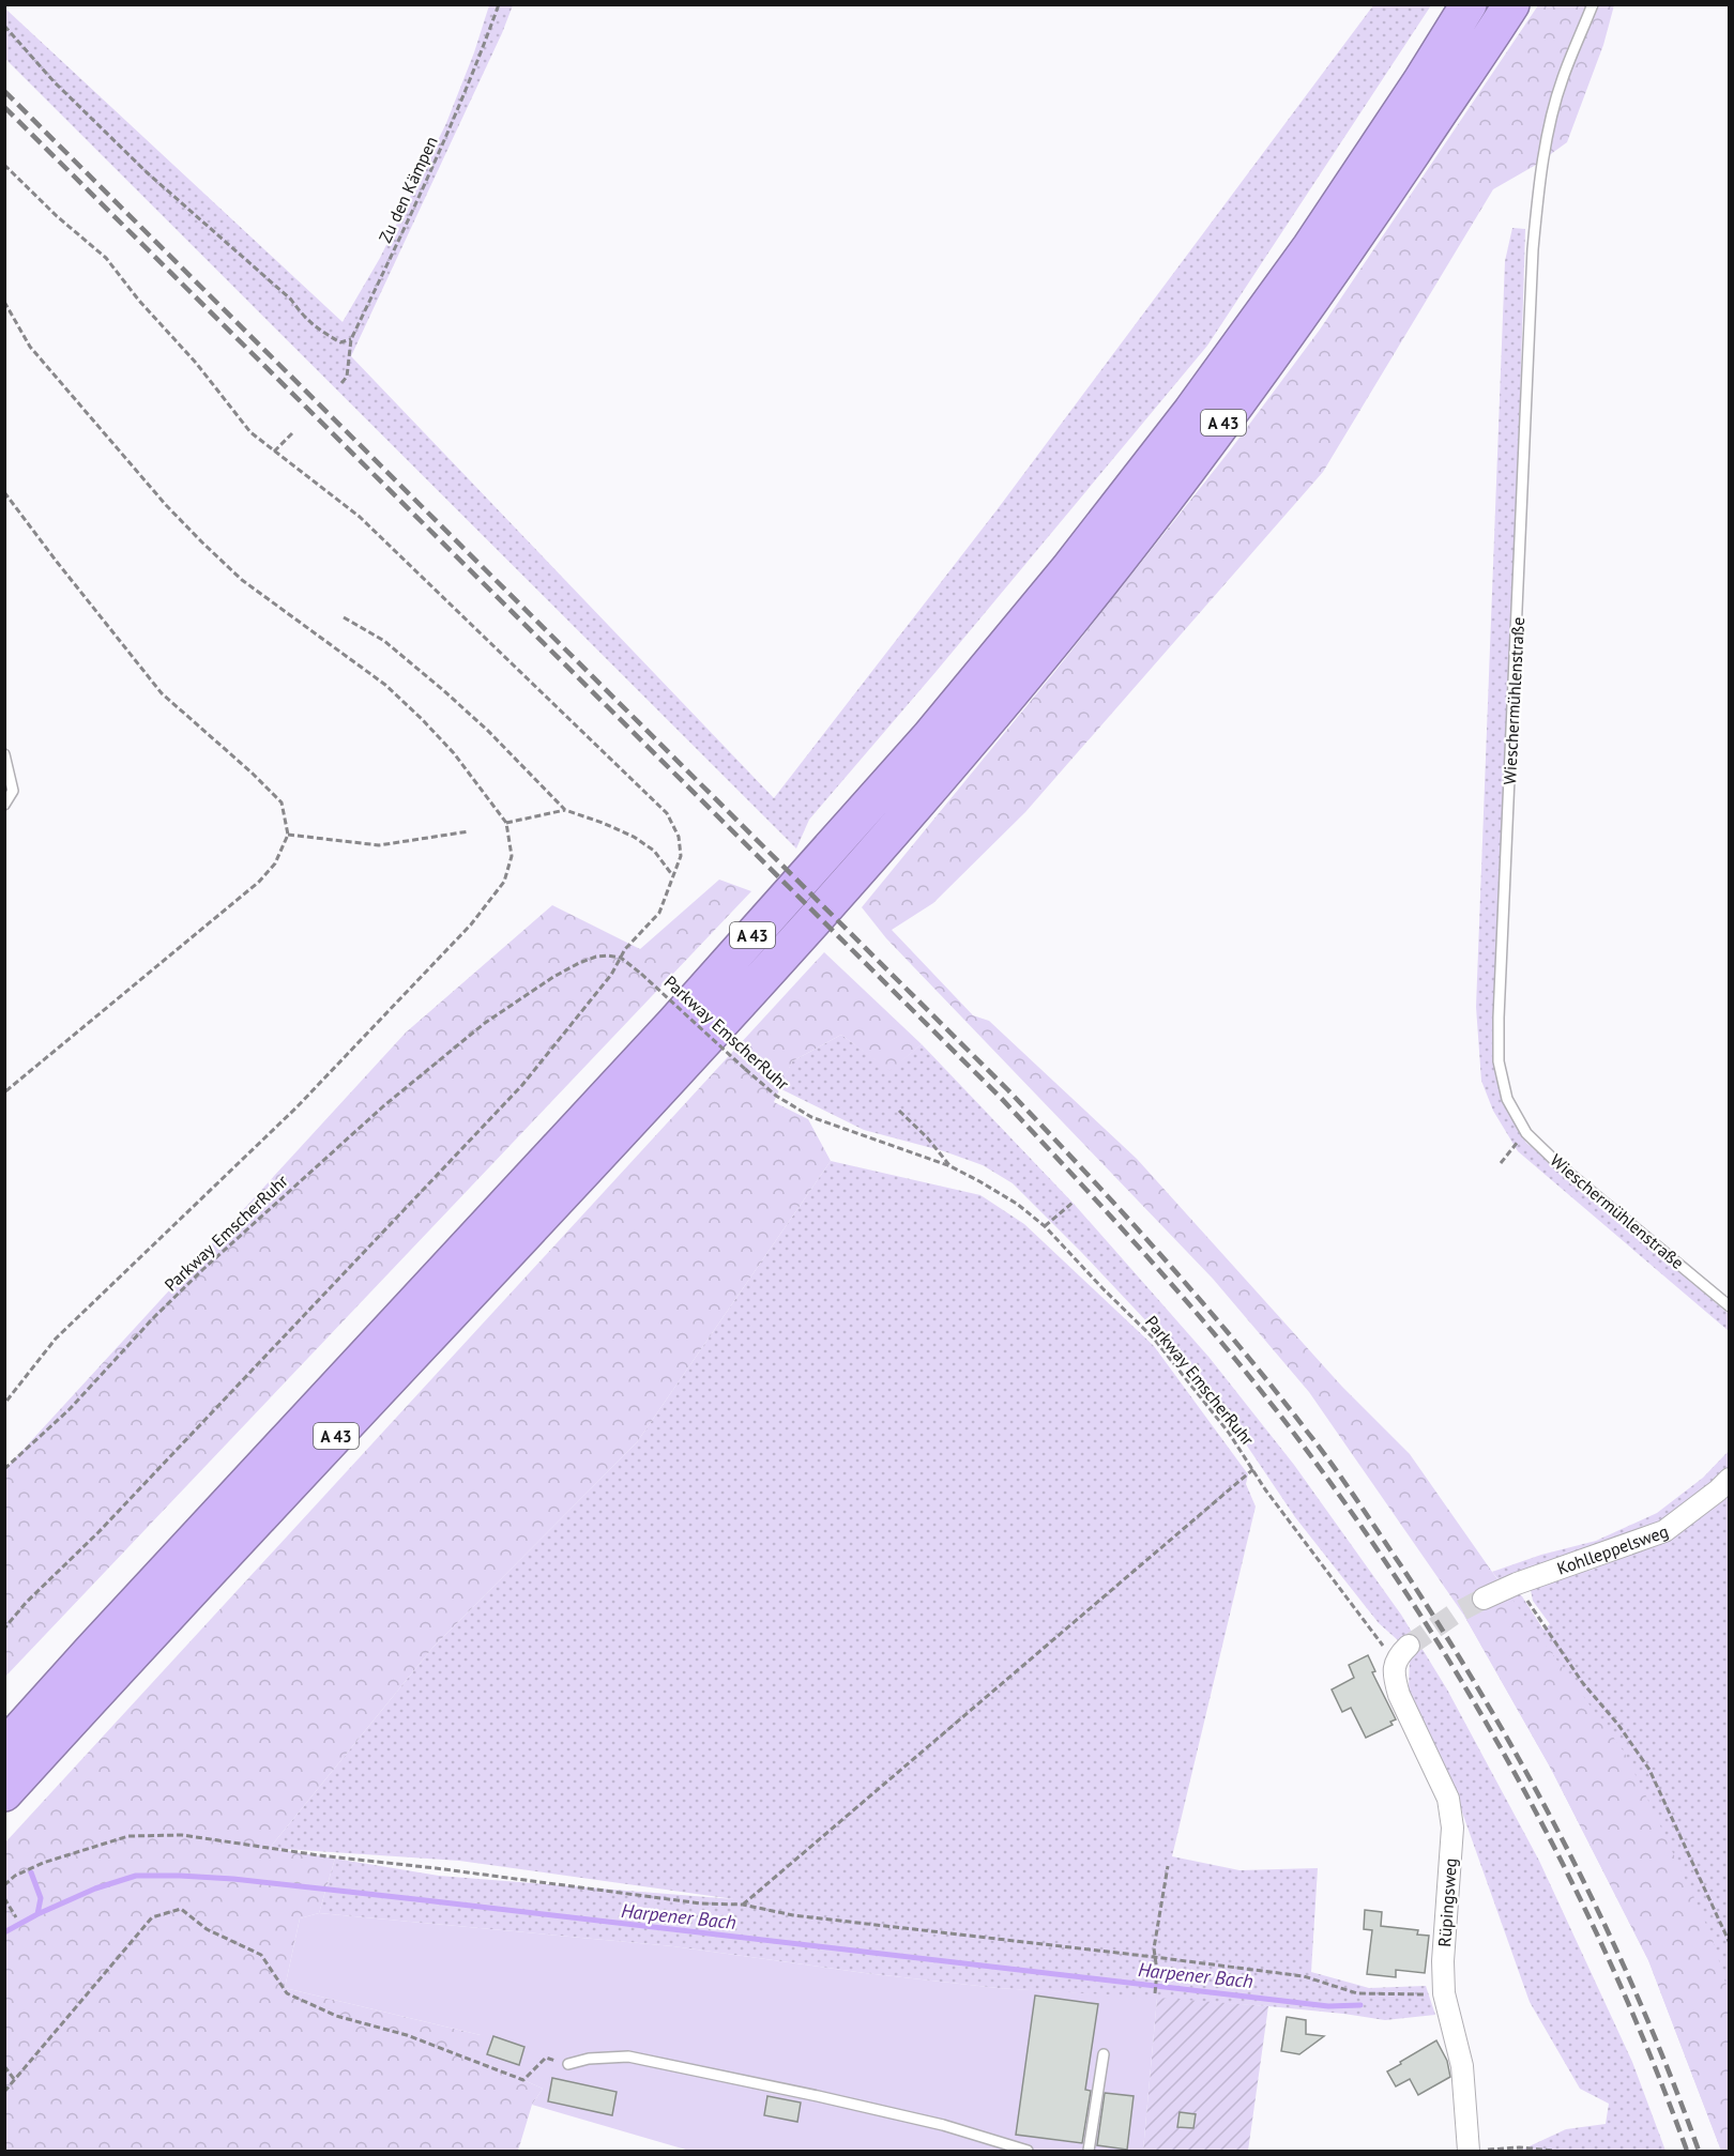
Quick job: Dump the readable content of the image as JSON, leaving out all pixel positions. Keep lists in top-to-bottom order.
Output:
{
  "streets": {
    "highway": ["A 43"],
    "street": ["Kohlleppelsweg", "Rüpingsweg"],
    "lane": ["Wieschermühlenstraße"],
    "path": ["Zu den Kämpen", "Parkway EmscherRuhr"]
  },
  "crossings": [
    ["Parkway EmscherRuhr", "Rüpingsweg"]
  ],
  "water": ["Harpener Bach"]
}
